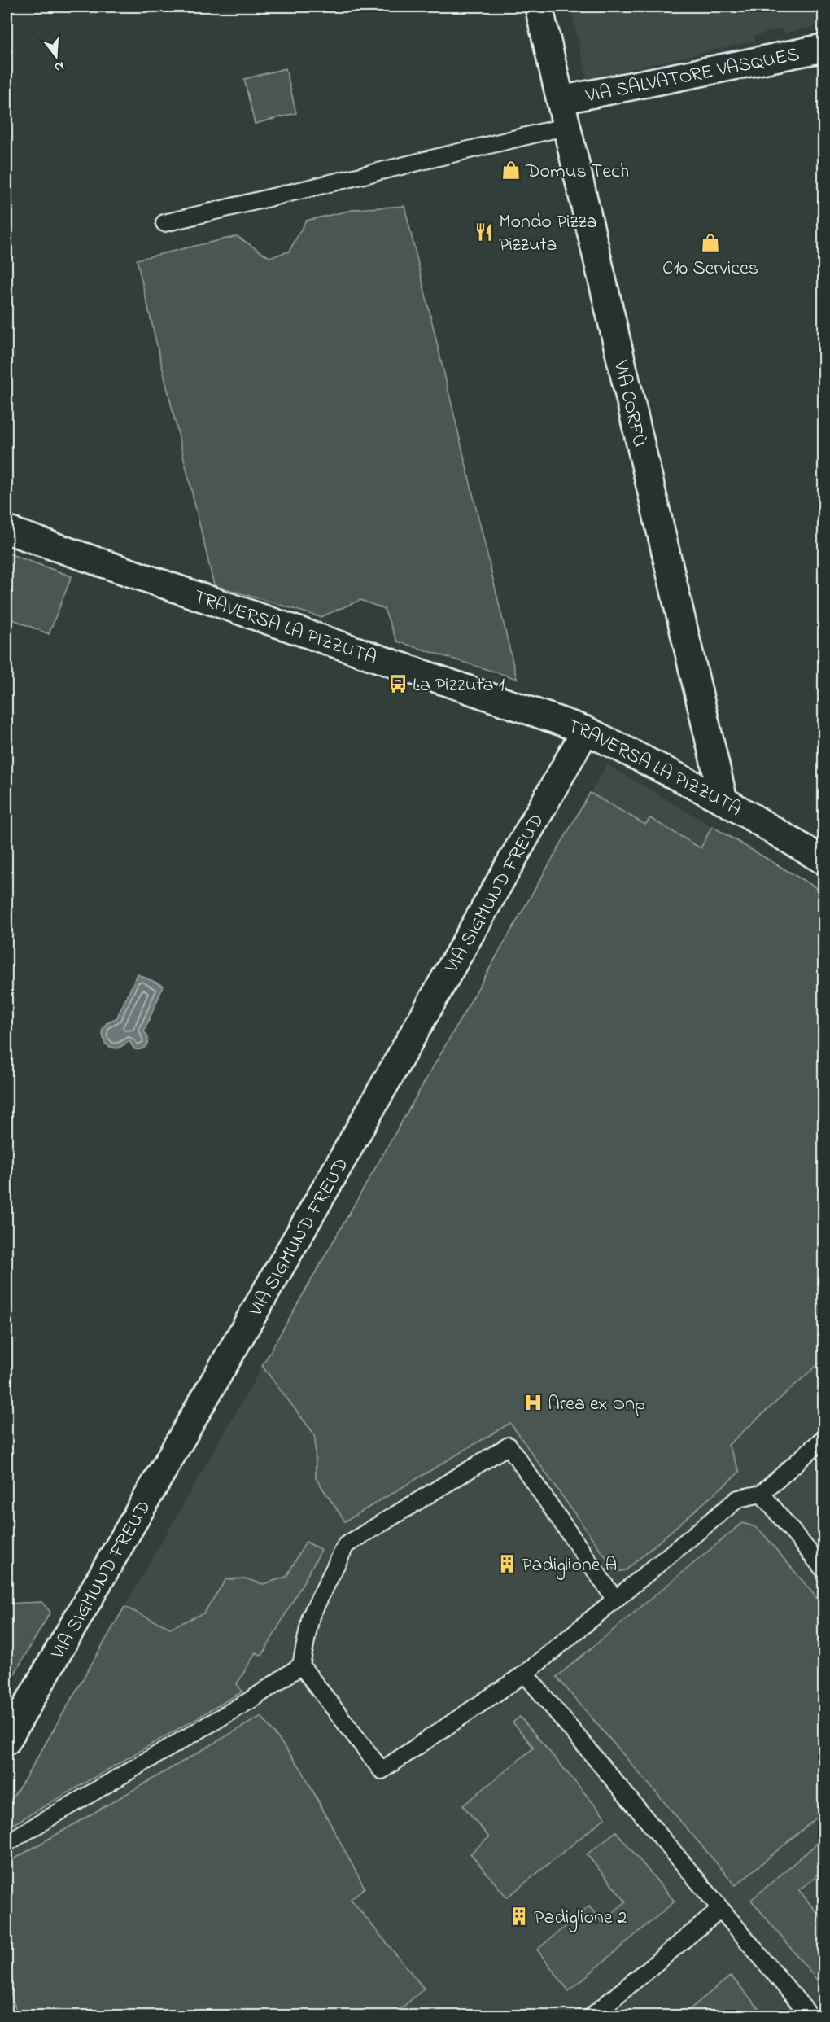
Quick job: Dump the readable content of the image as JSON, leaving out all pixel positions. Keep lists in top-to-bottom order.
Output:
{
  "streets": {
    "street": [
      "VIA SALVATORE VASQUES",
      "VIA CORFÙ",
      "TRAVERSA LA PIZZUTA",
      "VIA SIGMUND FREUD"
    ]
  },
  "crossings": [
    ["VIA SALVATORE VASQUES", "VIA CORFÙ"],
    ["VIA CORFÙ", "TRAVERSA LA PIZZUTA"],
    ["TRAVERSA LA PIZZUTA", "VIA SIGMUND FREUD"]
  ],
  "places": {
    "shop": ["Domus Tech", "C10 Services"],
    "restaurant": ["Mondo Pizza Pizzuta"],
    "bus stop": ["La Pizzuta 1"],
    "hospital": ["Area ex Onp"],
    "building": ["Padiglione A", "Padiglione 2"]
  },
  "north": "bottom"
}
